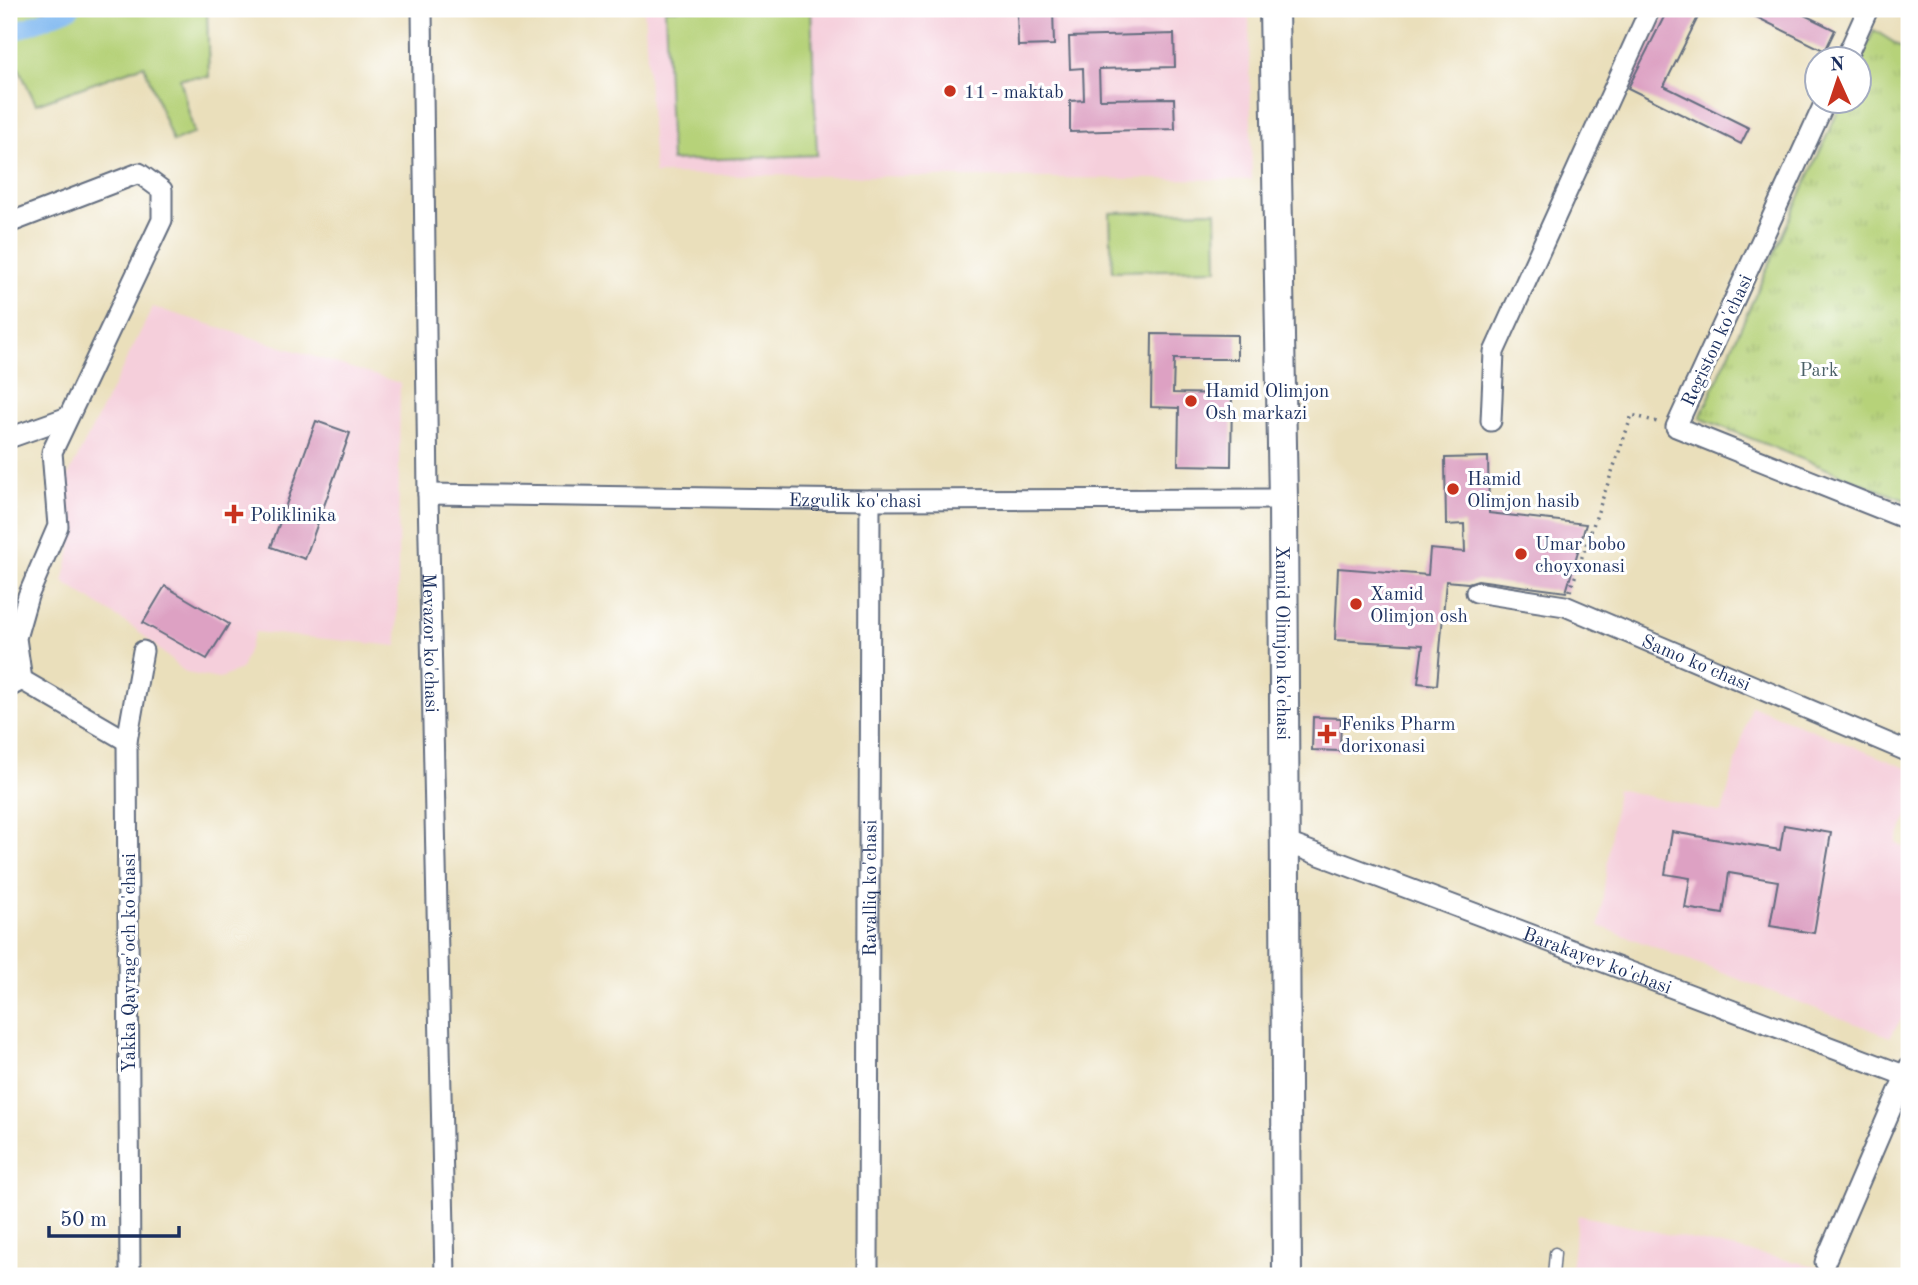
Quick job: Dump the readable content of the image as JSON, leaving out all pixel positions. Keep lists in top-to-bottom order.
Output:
{
  "streets": {
    "main road": ["Xamid Olimjon ko'chasi"],
    "street": [
      "Registon ko'chasi",
      "Ezgulik ko'chasi",
      "Mevazor ko'chasi",
      "Samo ko'chasi",
      "Ravalliq ko'chasi",
      "Barakayev ko'chasi",
      "Yakka Qayrag'och ko'chasi"
    ]
  },
  "crossings": [
    ["Ezgulik ko'chasi", "Xamid Olimjon ko'chasi"],
    ["Ezgulik ko'chasi", "Mevazor ko'chasi"],
    ["Ezgulik ko'chasi", "Ravalliq ko'chasi"],
    ["Xamid Olimjon ko'chasi", "Barakayev ko'chasi"]
  ],
  "parks": ["Park"],
  "places": {
    "other": [
      "11 - maktab",
      "Hamid Olimjon Osh markazi",
      "Hamid Olimjon hasib",
      "Umar bobo choyxonasi",
      "Xamid Olimjon osh"
    ],
    "health": ["Poliklinika", "Feniks Pharm dorixonasi"]
  },
  "scale_bar": "50 m",
  "north": "top"
}
